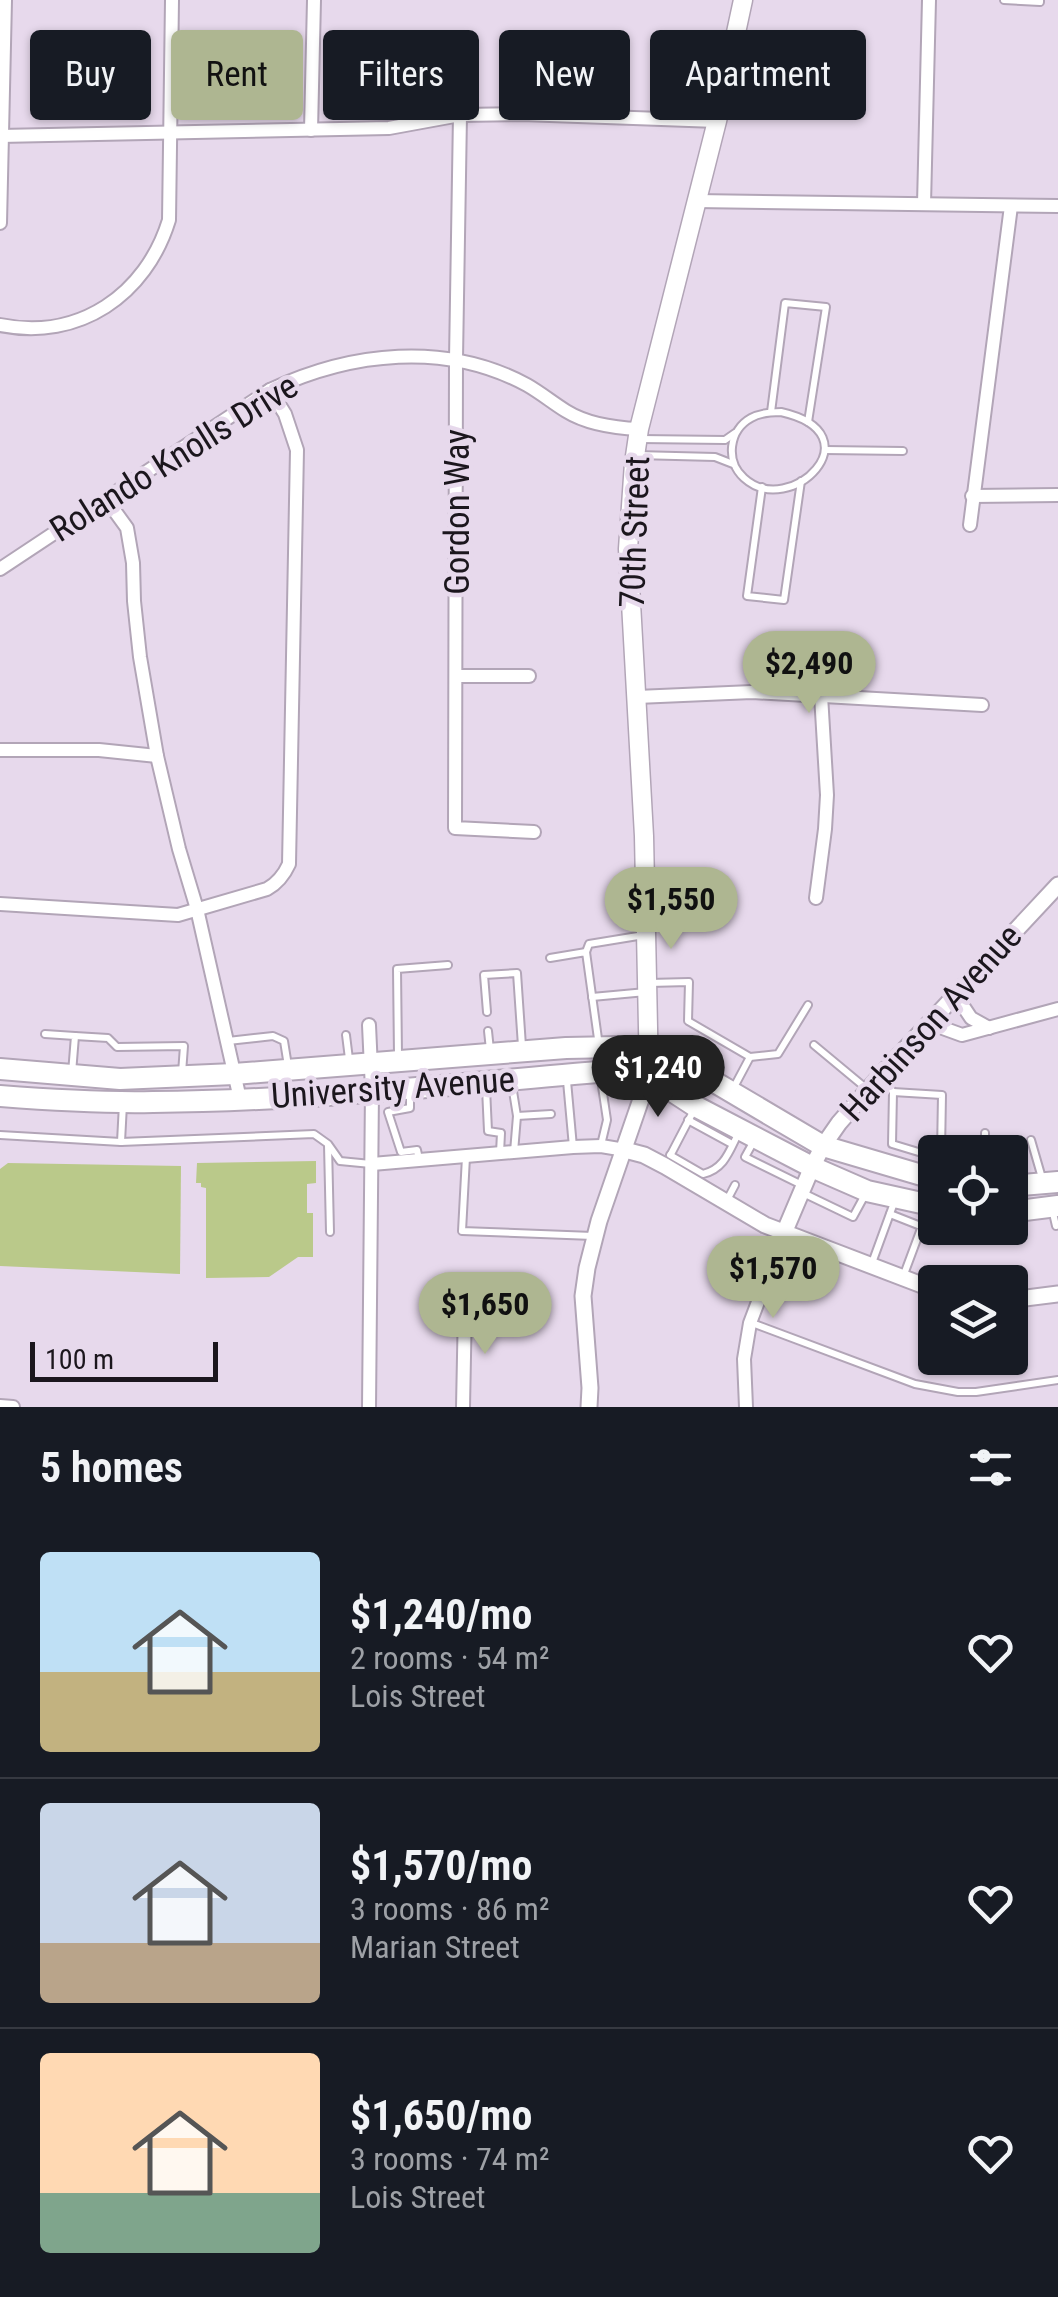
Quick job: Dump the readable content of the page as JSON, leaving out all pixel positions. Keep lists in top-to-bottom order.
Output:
{
  "streets": {
    "main road": ["70th Street", "University Avenue"],
    "street": ["Rolando Knolls Drive", "Gordon Way", "Harbinson Avenue"]
  },
  "crossings": [
    ["Rolando Knolls Drive", "Gordon Way"],
    ["Rolando Knolls Drive", "70th Street"],
    ["70th Street", "University Avenue"],
    ["Harbinson Avenue", "University Avenue"]
  ],
  "scale_bar": "100 m",
  "page": {
    "chip": [
      "Buy",
      "Rent",
      "Filters",
      "New",
      "Apartment"
    ],
    "price": [
      "$2,490",
      "$1,550",
      "$1,240",
      "$1,570",
      "$1,650"
    ],
    "scale": "100 m",
    "heading": "5 homes",
    "list": [
      {
        "name": "$1,240/mo",
        "note": "2 rooms · 54 m² · Lois Street"
      },
      {
        "name": "$1,570/mo",
        "note": "3 rooms · 86 m² · Marian Street"
      },
      {
        "name": "$1,650/mo",
        "note": "3 rooms · 74 m² · Lois Street"
      }
    ]
  }
}
